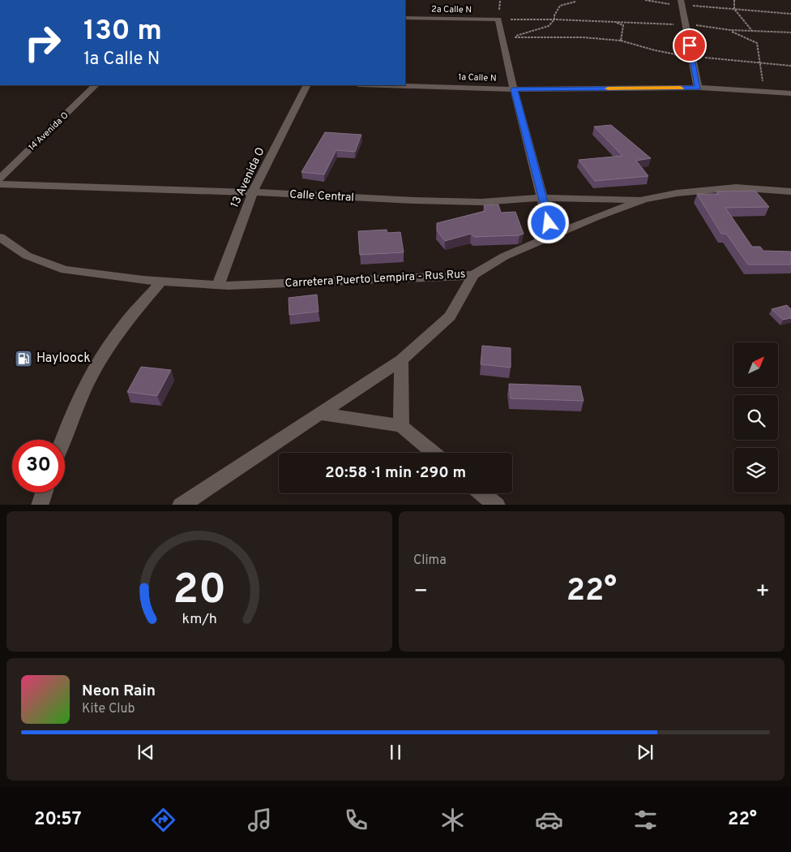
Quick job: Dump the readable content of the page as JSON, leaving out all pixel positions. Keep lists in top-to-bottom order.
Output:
{
  "streets": {
    "street": [
      "2a Calle N",
      "1a Calle N",
      "14 Avenida O",
      "13 Avenida O",
      "Calle Central",
      "Carretera Puerto Lempira - Rus Rus"
    ]
  },
  "crossings": [
    ["13 Avenida O", "Calle Central"],
    ["13 Avenida O", "Carretera Puerto Lempira - Rus Rus"],
    ["Calle Central", "Carretera Puerto Lempira - Rus Rus"]
  ],
  "places": {
    "fuel station": ["Hayloock"]
  },
  "north": "top right",
  "page": {
    "turn": ["130 m", "1a Calle N"],
    "limit": "30",
    "trip": "20:58 · 1 min · 290 m",
    "tile": "Clima",
    "heat": ["−", "22°", "+"],
    "song": ["Neon Rain", "Kite Club"],
    "tabs": ["20:57", "22°"],
    "gauge": ["20", "km/h"]
  }
}
